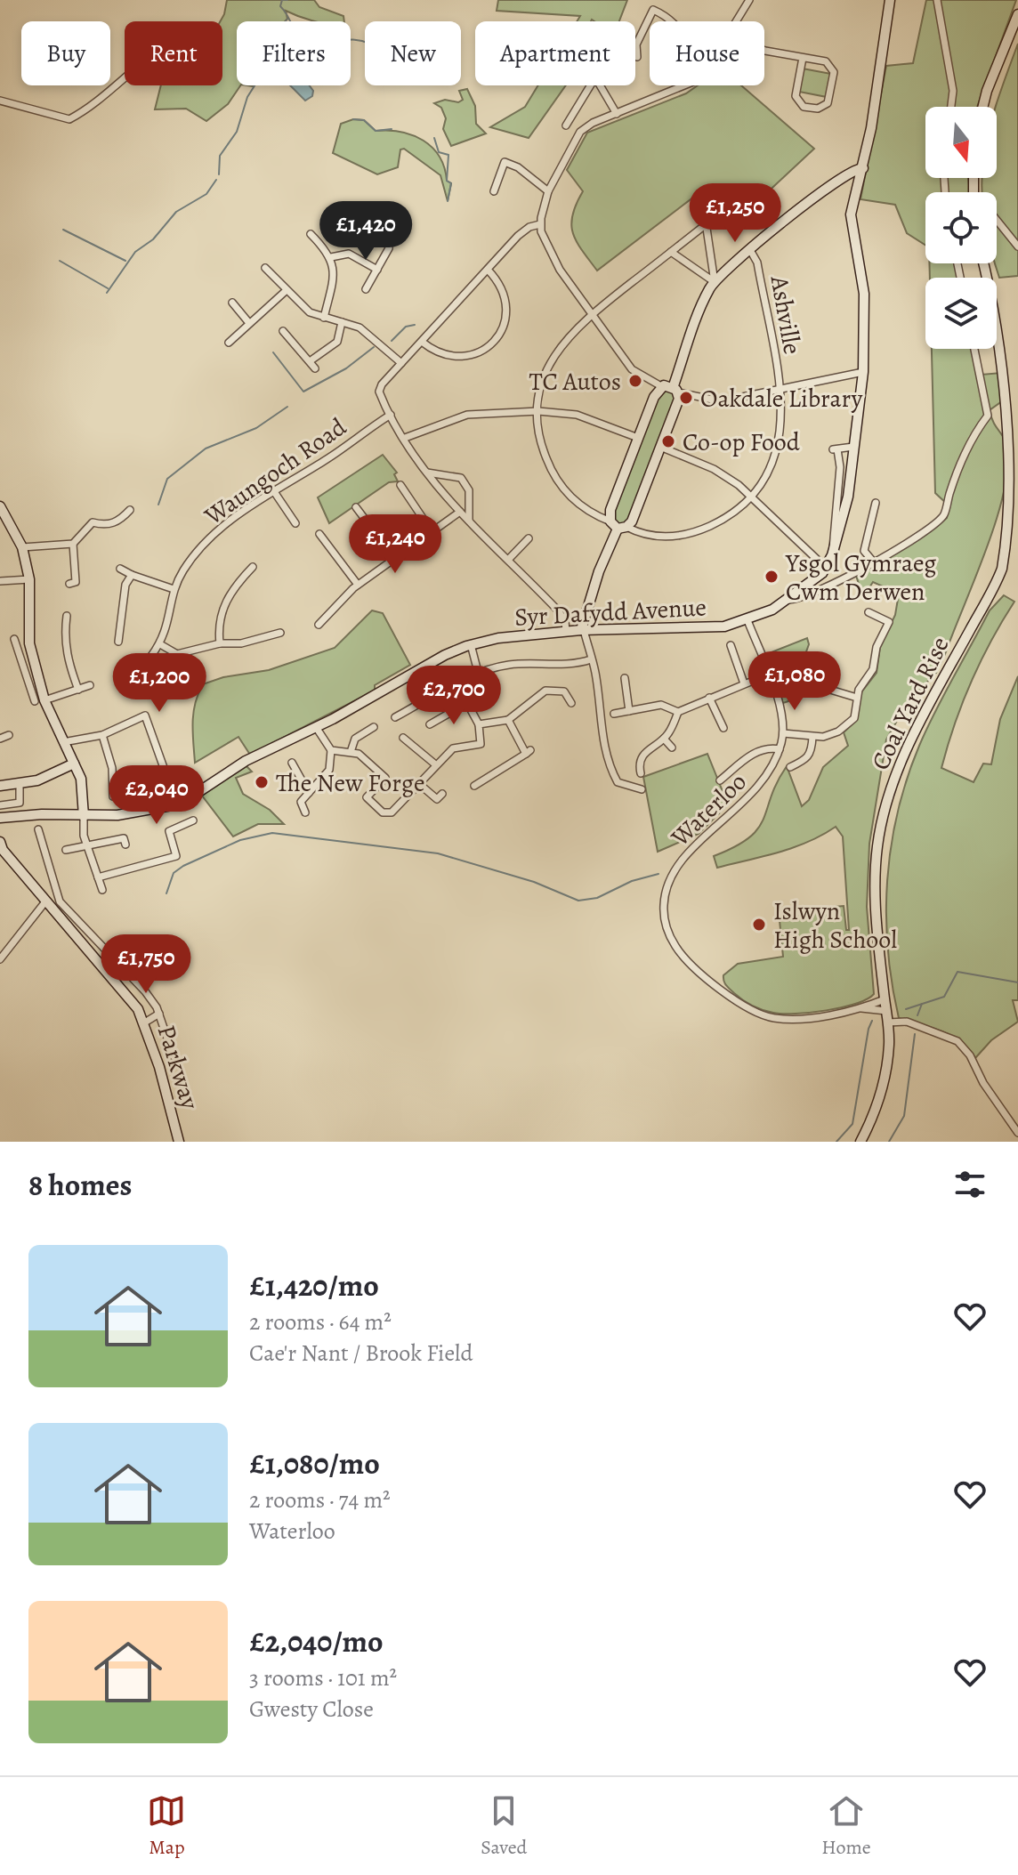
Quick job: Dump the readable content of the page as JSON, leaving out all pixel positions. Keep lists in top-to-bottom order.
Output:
{
  "streets": {
    "street": [
      "Ashville",
      "Waungoch Road",
      "Syr Dafydd Avenue",
      "Coal Yard Rise",
      "Waterloo",
      "Parkway"
    ]
  },
  "crossings": [
    ["Syr Dafydd Avenue", "Waterloo"],
    ["Coal Yard Rise", "Waterloo"]
  ],
  "places": [
    "TC Autos",
    "Oakdale Library",
    "Co-op Food",
    "Ysgol Gymraeg Cwm Derwen",
    "The New Forge",
    "Islwyn High School"
  ],
  "north": "bottom",
  "page": {
    "chip": [
      "Buy",
      "Rent",
      "Filters",
      "New",
      "Apartment",
      "House"
    ],
    "price": [
      "£1,250",
      "£1,420",
      "£1,240",
      "£1,080",
      "£1,200",
      "£2,700",
      "£2,040",
      "£1,750"
    ],
    "heading": "8 homes",
    "list": [
      {
        "name": "£1,420/mo",
        "note": "2 rooms · 64 m² · Cae'r Nant / Brook Field"
      },
      {
        "name": "£1,080/mo",
        "note": "2 rooms · 74 m² · Waterloo"
      },
      {
        "name": "£2,040/mo",
        "note": "3 rooms · 101 m² · Gwesty Close"
      }
    ],
    "tabs": ["Map", "Saved", "Home"]
  }
}
